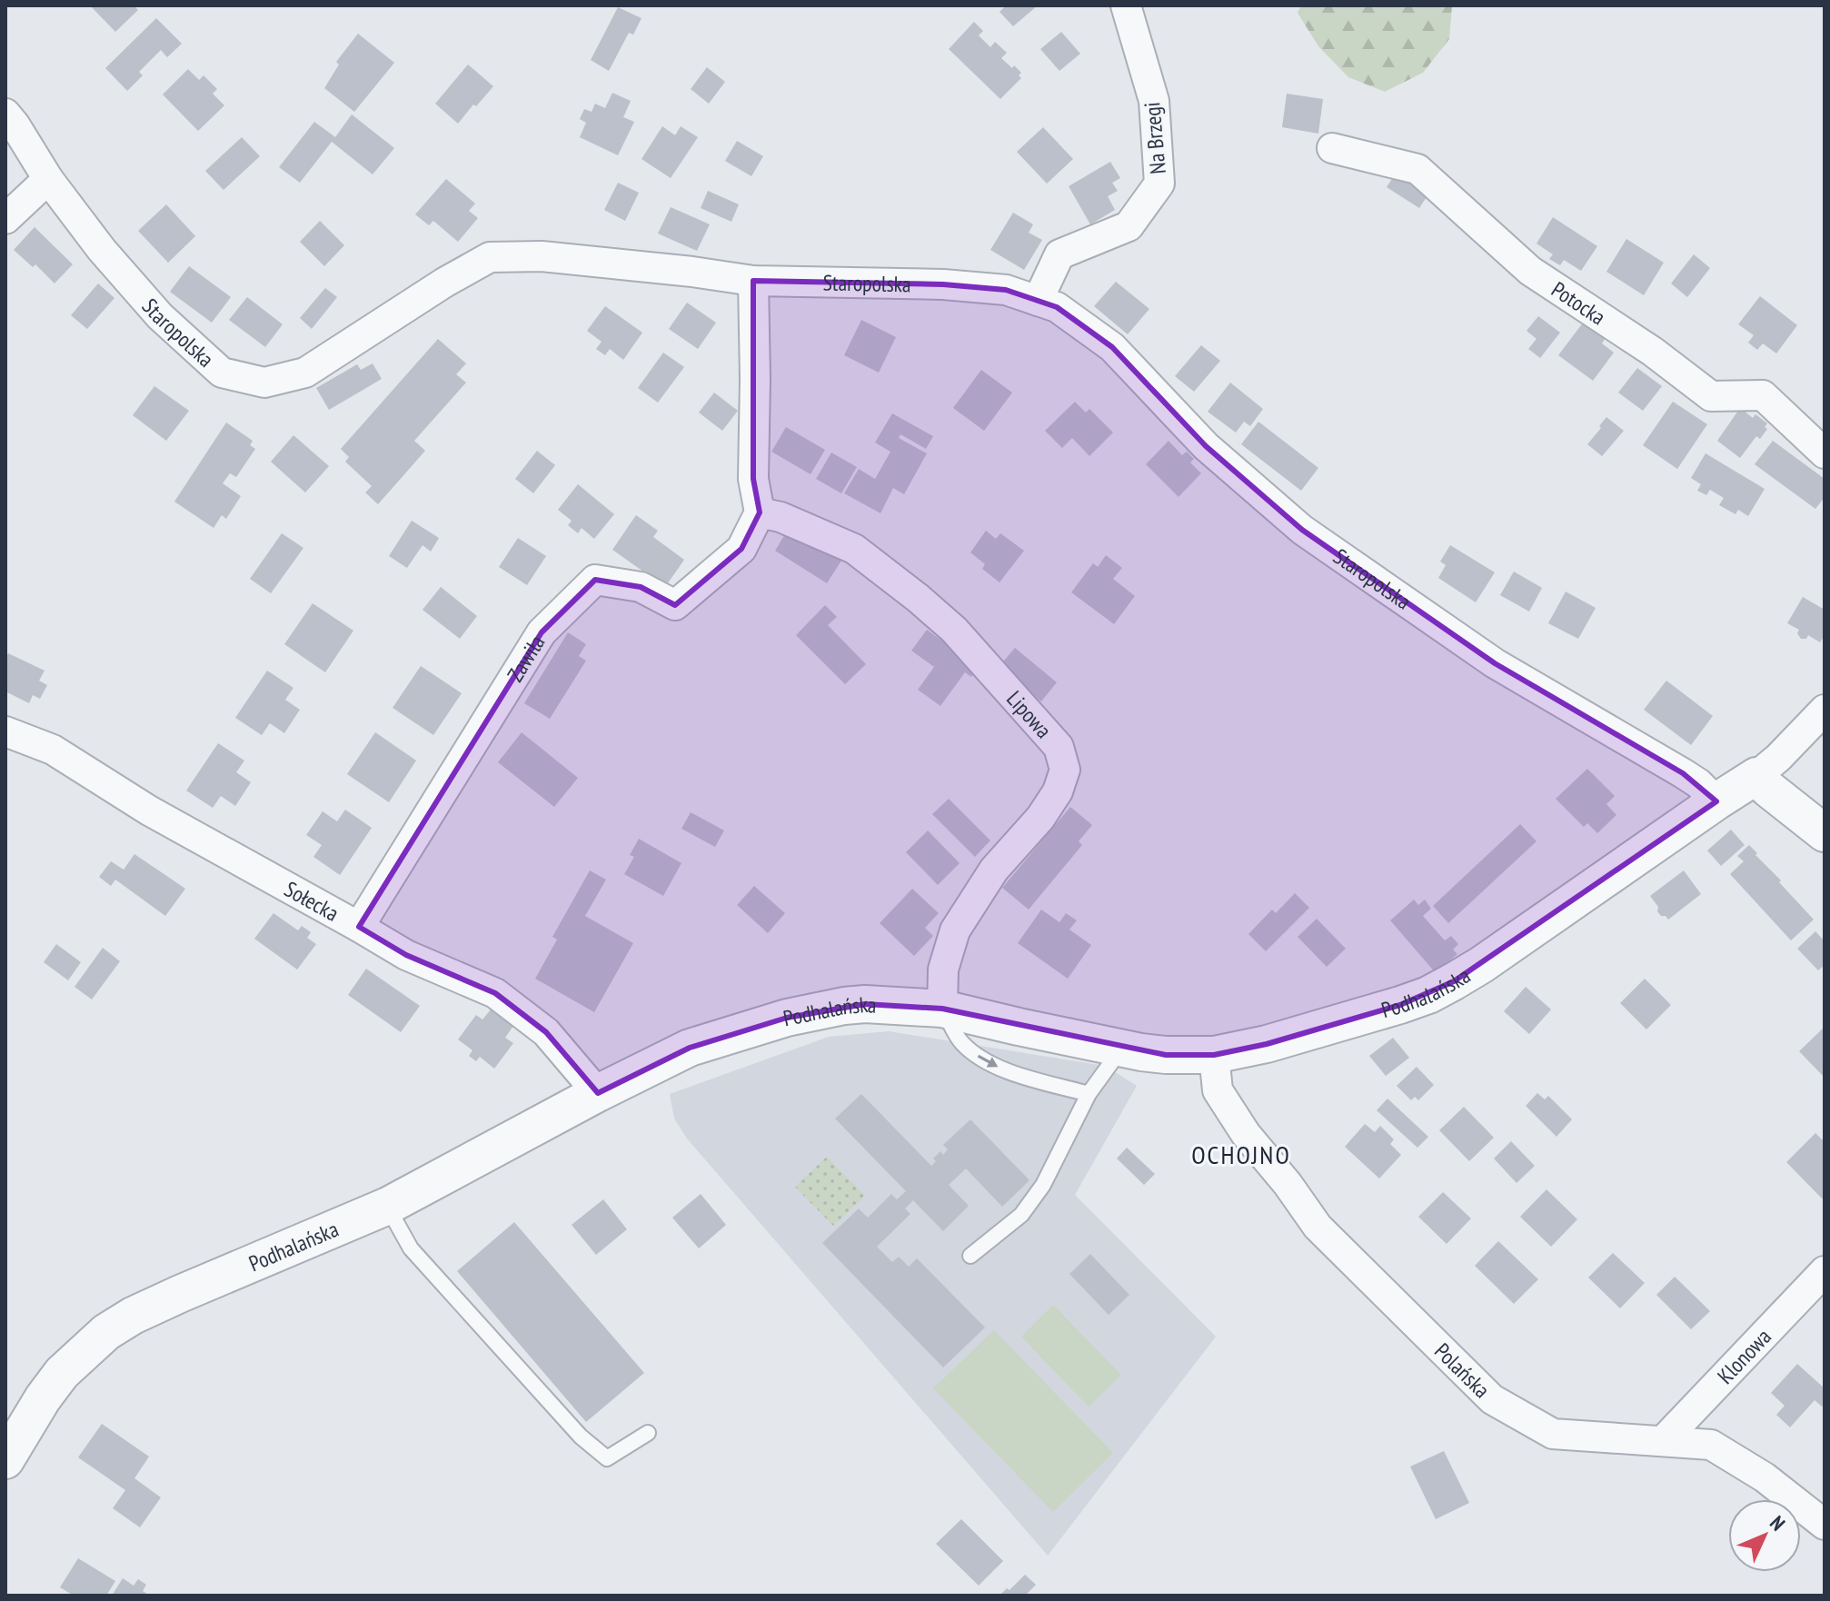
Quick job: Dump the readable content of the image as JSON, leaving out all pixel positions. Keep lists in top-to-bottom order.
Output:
{
  "streets": {
    "street": [
      "Na Brzegi",
      "Staropolska",
      "Potocka",
      "Zawiła",
      "Lipowa",
      "Sołecka",
      "Podhalańska",
      "Klonowa",
      "Polańska"
    ]
  },
  "crossings": [
    ["Na Brzegi", "Staropolska"],
    ["Staropolska", "Podhalańska"],
    ["Zawiła", "Lipowa"],
    ["Zawiła", "Sołecka"],
    ["Lipowa", "Podhalańska"],
    ["Sołecka", "Podhalańska"],
    ["Podhalańska", "Polańska"],
    ["Klonowa", "Polańska"]
  ],
  "districts": ["OCHOJNO"],
  "north": "top right"
}
